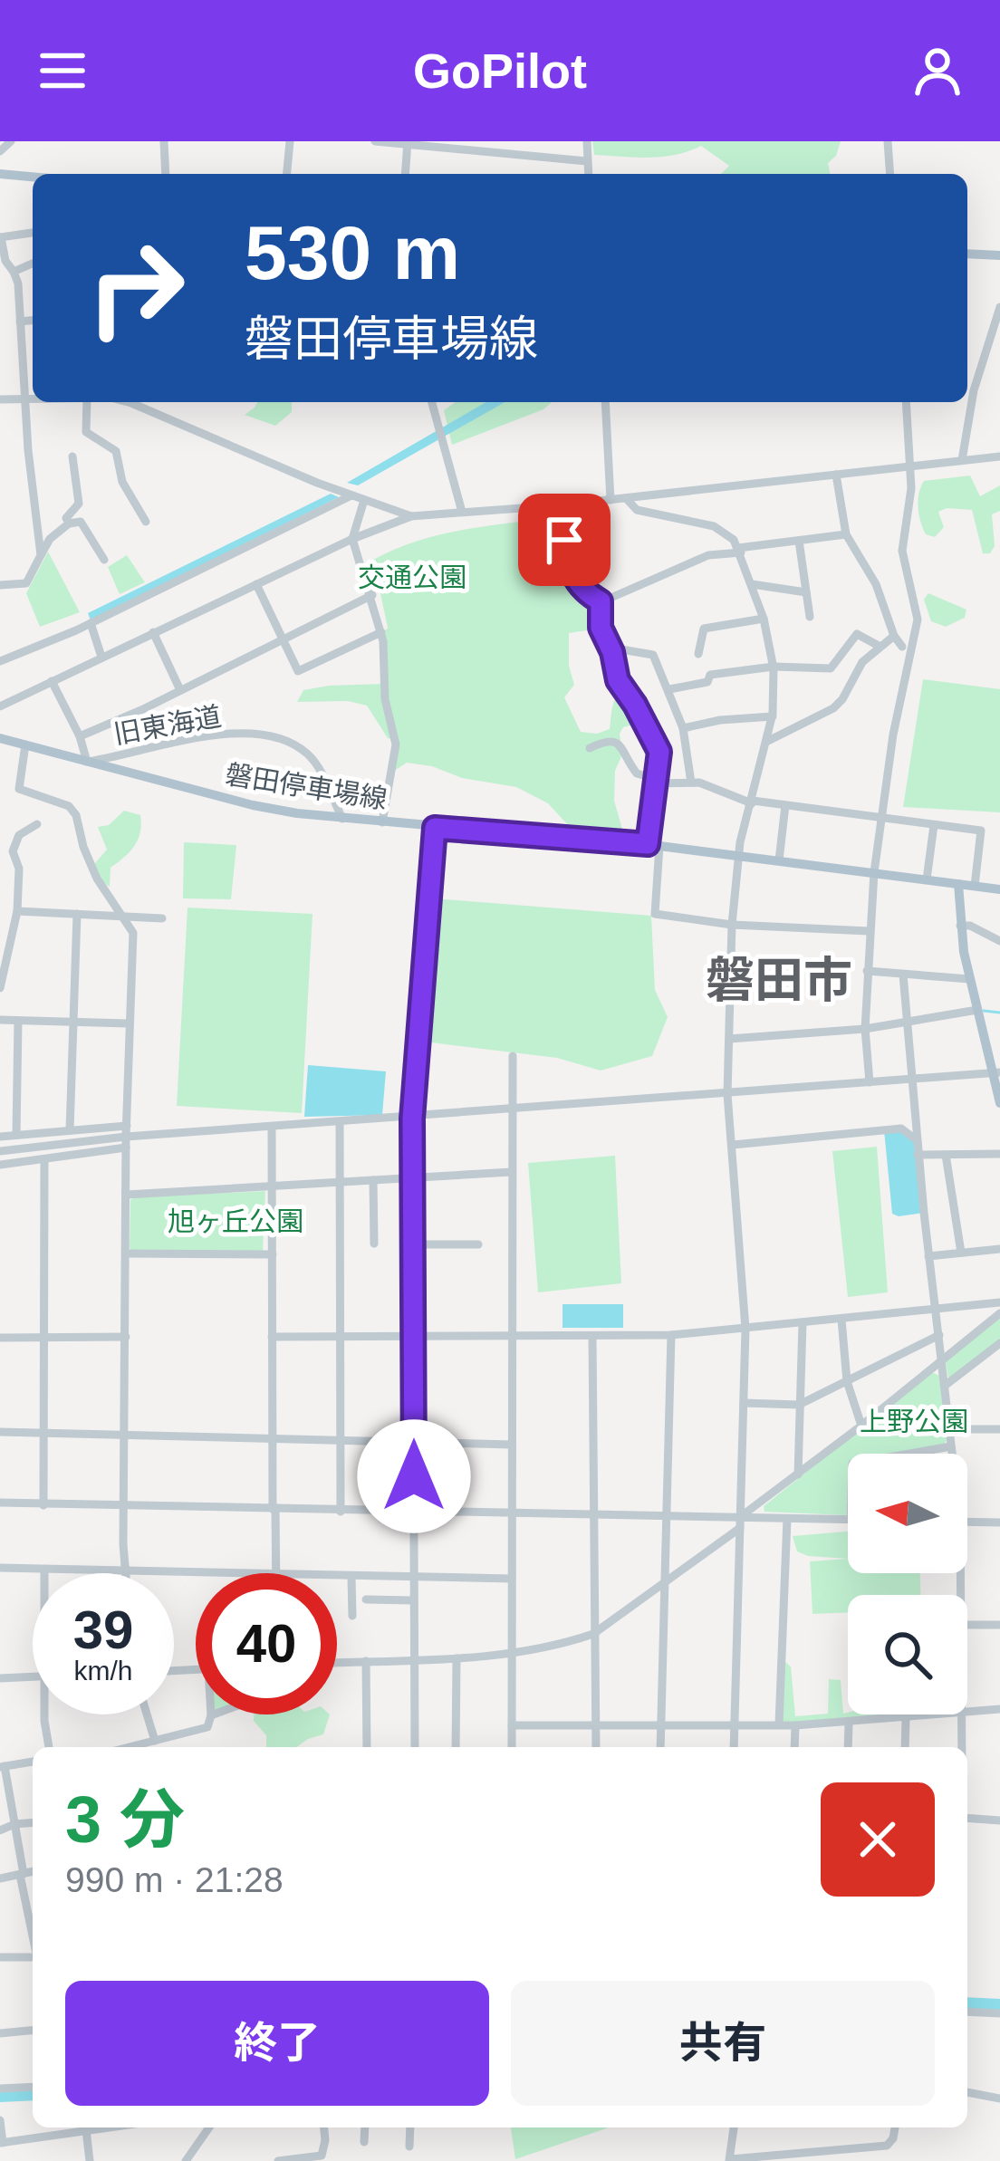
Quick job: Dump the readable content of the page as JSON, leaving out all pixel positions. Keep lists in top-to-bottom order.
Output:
{
  "streets": {
    "main road": ["磐田停車場線"],
    "street": ["旧東海道"]
  },
  "crossings": [
    ["旧東海道", "磐田停車場線"]
  ],
  "districts": ["磐田市"],
  "parks": ["交通公園", "旭ヶ丘公園", "上野公園"],
  "north": "left",
  "page": {
    "header": "GoPilot",
    "turn": ["530 m", "磐田停車場線"],
    "speed": "39 km/h",
    "limit": "40",
    "heading": ["3 分", "990 m · 21:28"],
    "buttons": ["終了", "共有"]
  }
}
